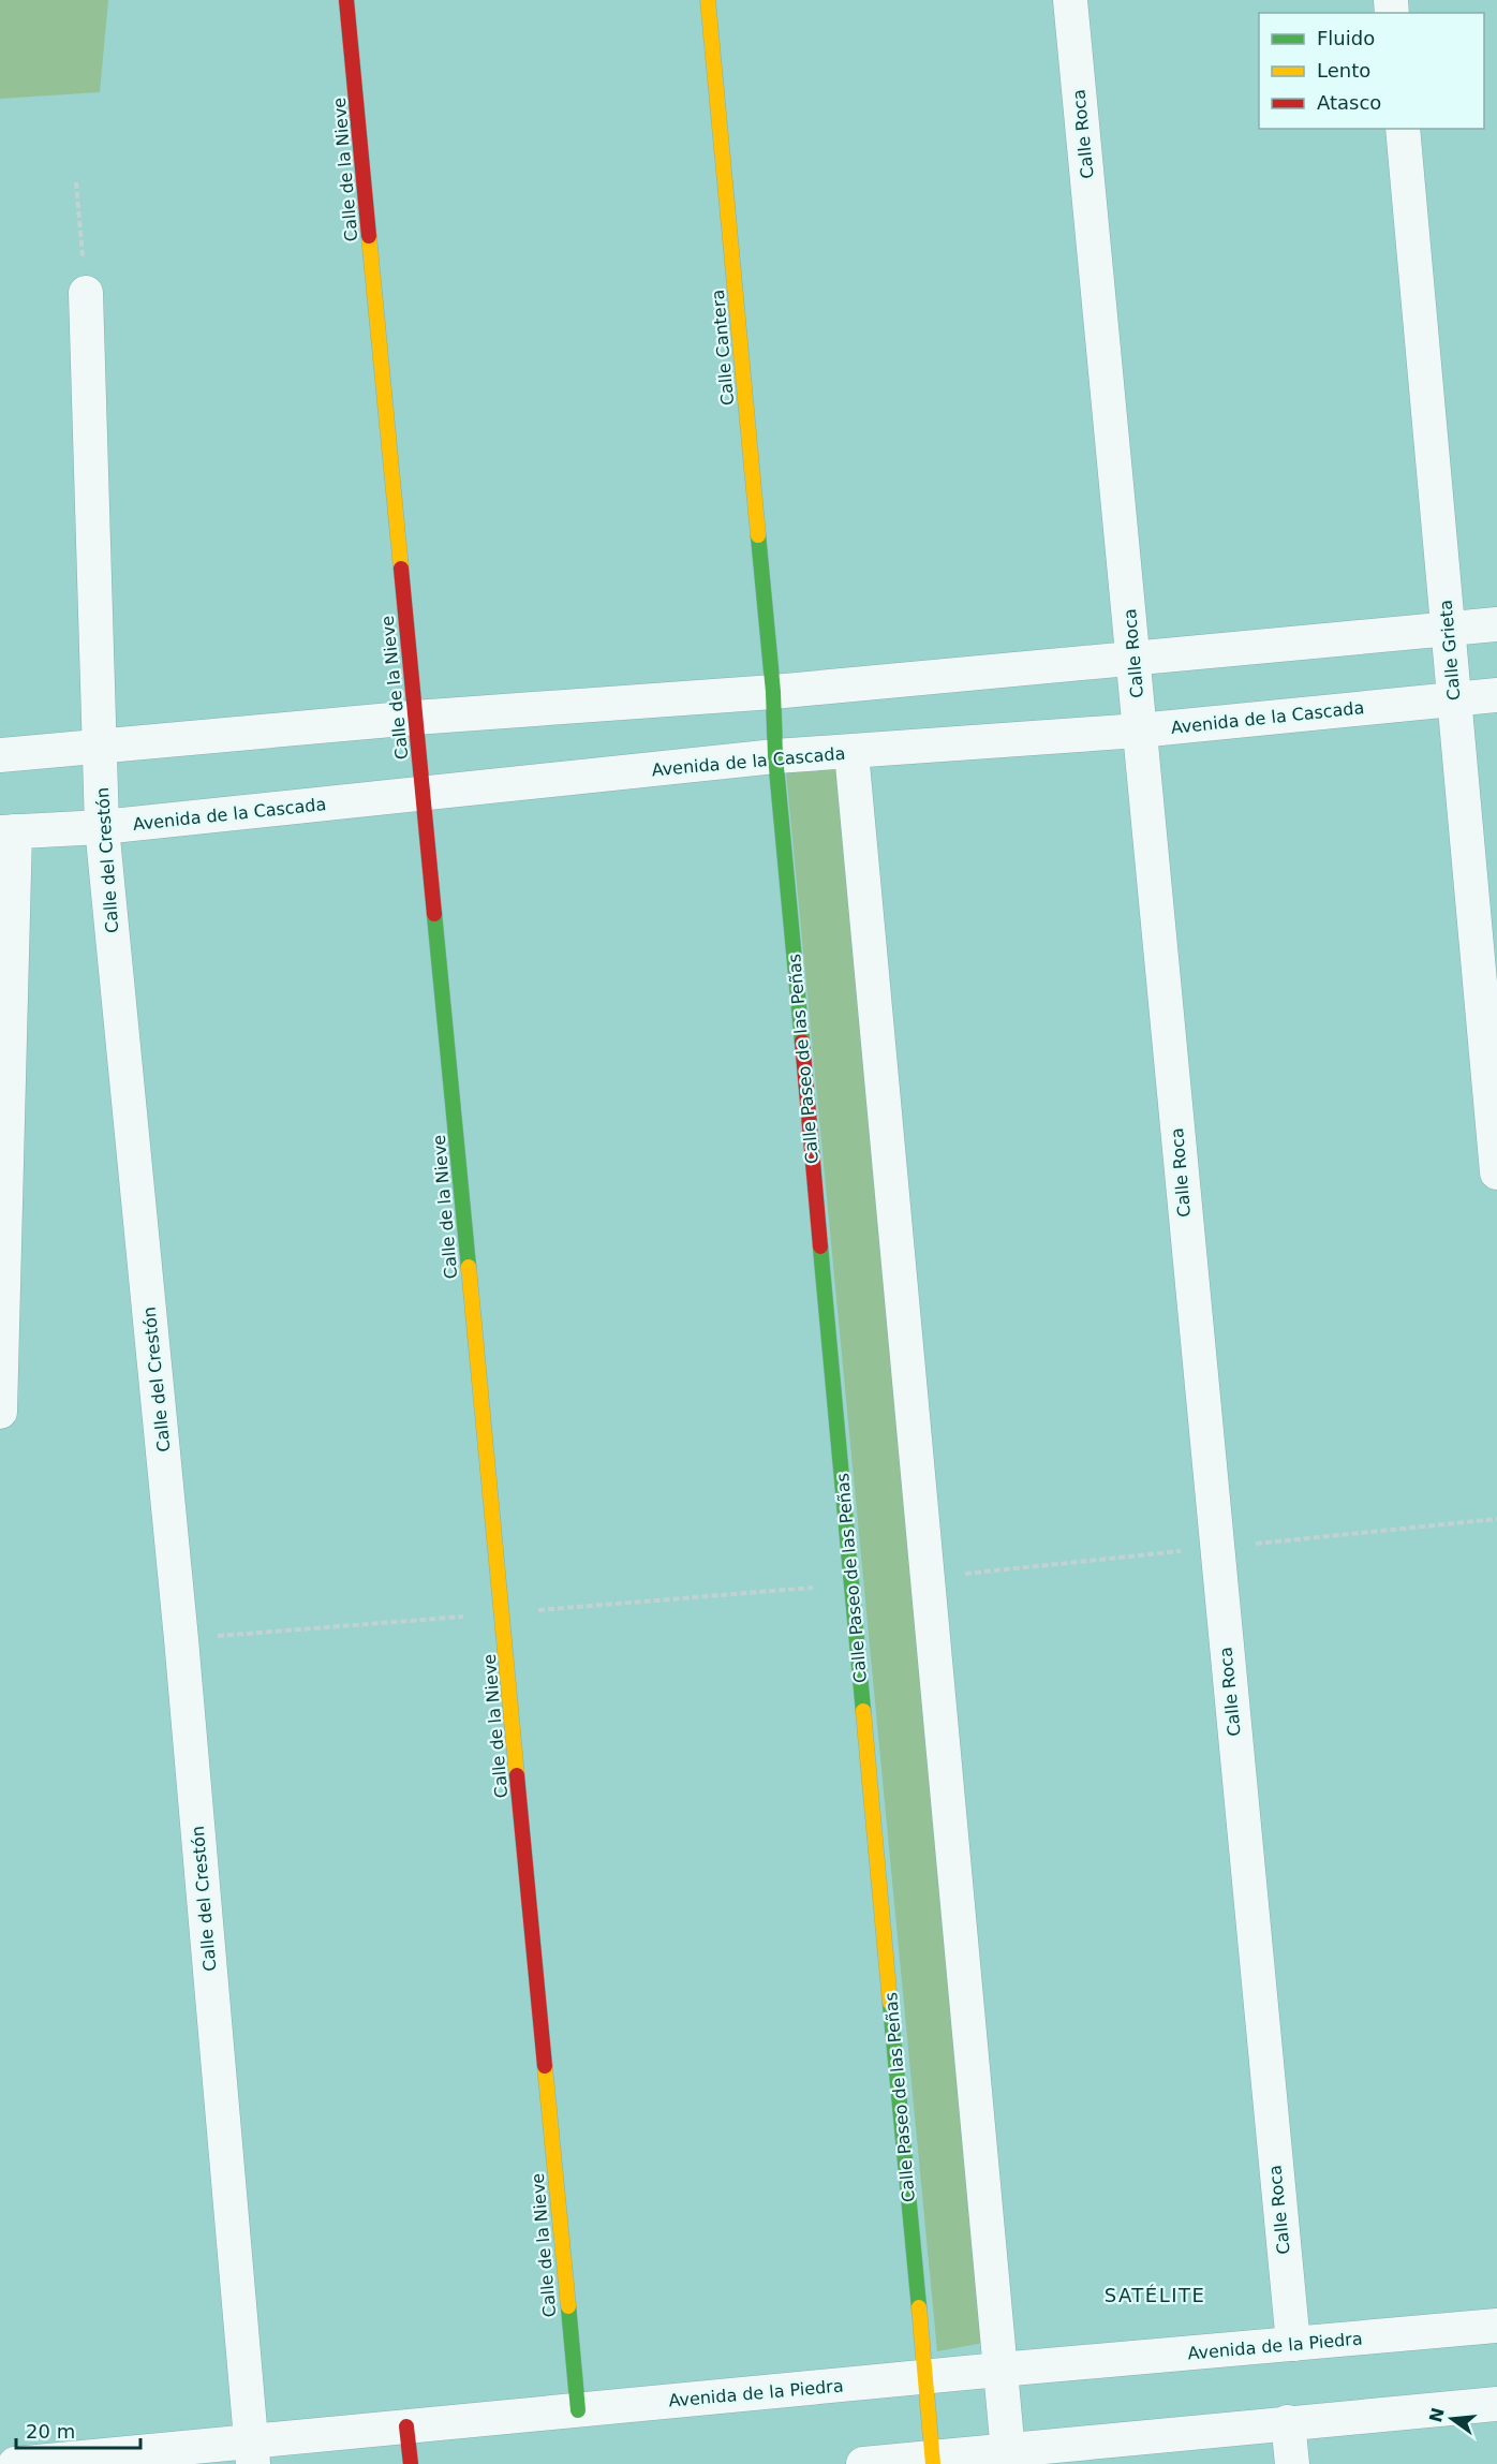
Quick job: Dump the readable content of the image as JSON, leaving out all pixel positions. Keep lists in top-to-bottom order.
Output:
{
  "streets": {
    "street": [
      "Calle Roca",
      "Calle de la Nieve",
      "Calle Cantera",
      "Calle Grieta",
      "Avenida de la Cascada",
      "Calle del Crestón",
      "Calle Paseo de las Peñas",
      "Avenida de la Piedra"
    ]
  },
  "crossings": [
    ["Calle Roca", "Avenida de la Cascada"],
    ["Calle Roca", "Avenida de la Piedra"],
    ["Calle de la Nieve", "Avenida de la Cascada"],
    ["Calle de la Nieve", "Avenida de la Piedra"],
    ["Calle Cantera", "Calle Paseo de las Peñas"],
    ["Calle Grieta", "Avenida de la Cascada"],
    ["Avenida de la Cascada", "Calle del Crestón"],
    ["Avenida de la Cascada", "Calle Paseo de las Peñas"],
    ["Calle del Crestón", "Avenida de la Piedra"],
    ["Calle Paseo de las Peñas", "Avenida de la Piedra"]
  ],
  "districts": ["SATÉLITE"],
  "legend": ["Fluido", "Lento", "Atasco"],
  "scale_bar": "20 m",
  "north": "left"
}
